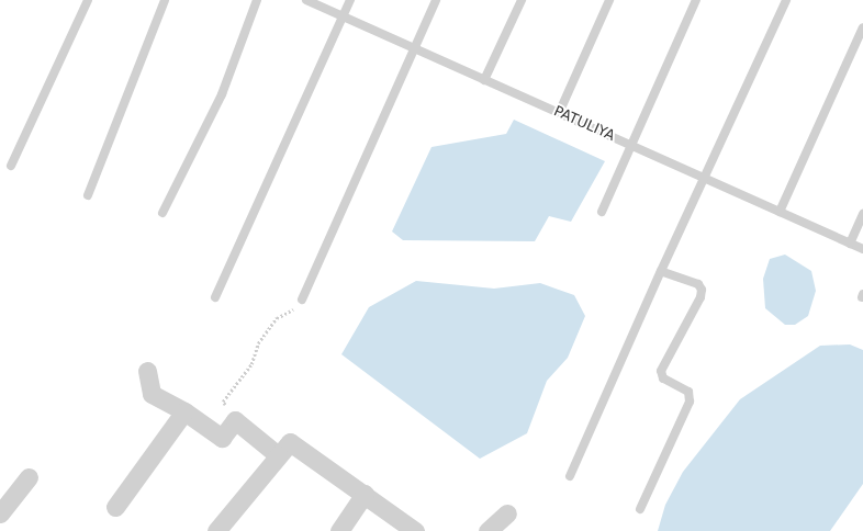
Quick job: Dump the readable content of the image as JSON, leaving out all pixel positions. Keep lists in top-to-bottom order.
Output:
{
  "streets": {
    "lane": ["PATULIYA"]
  }
}
